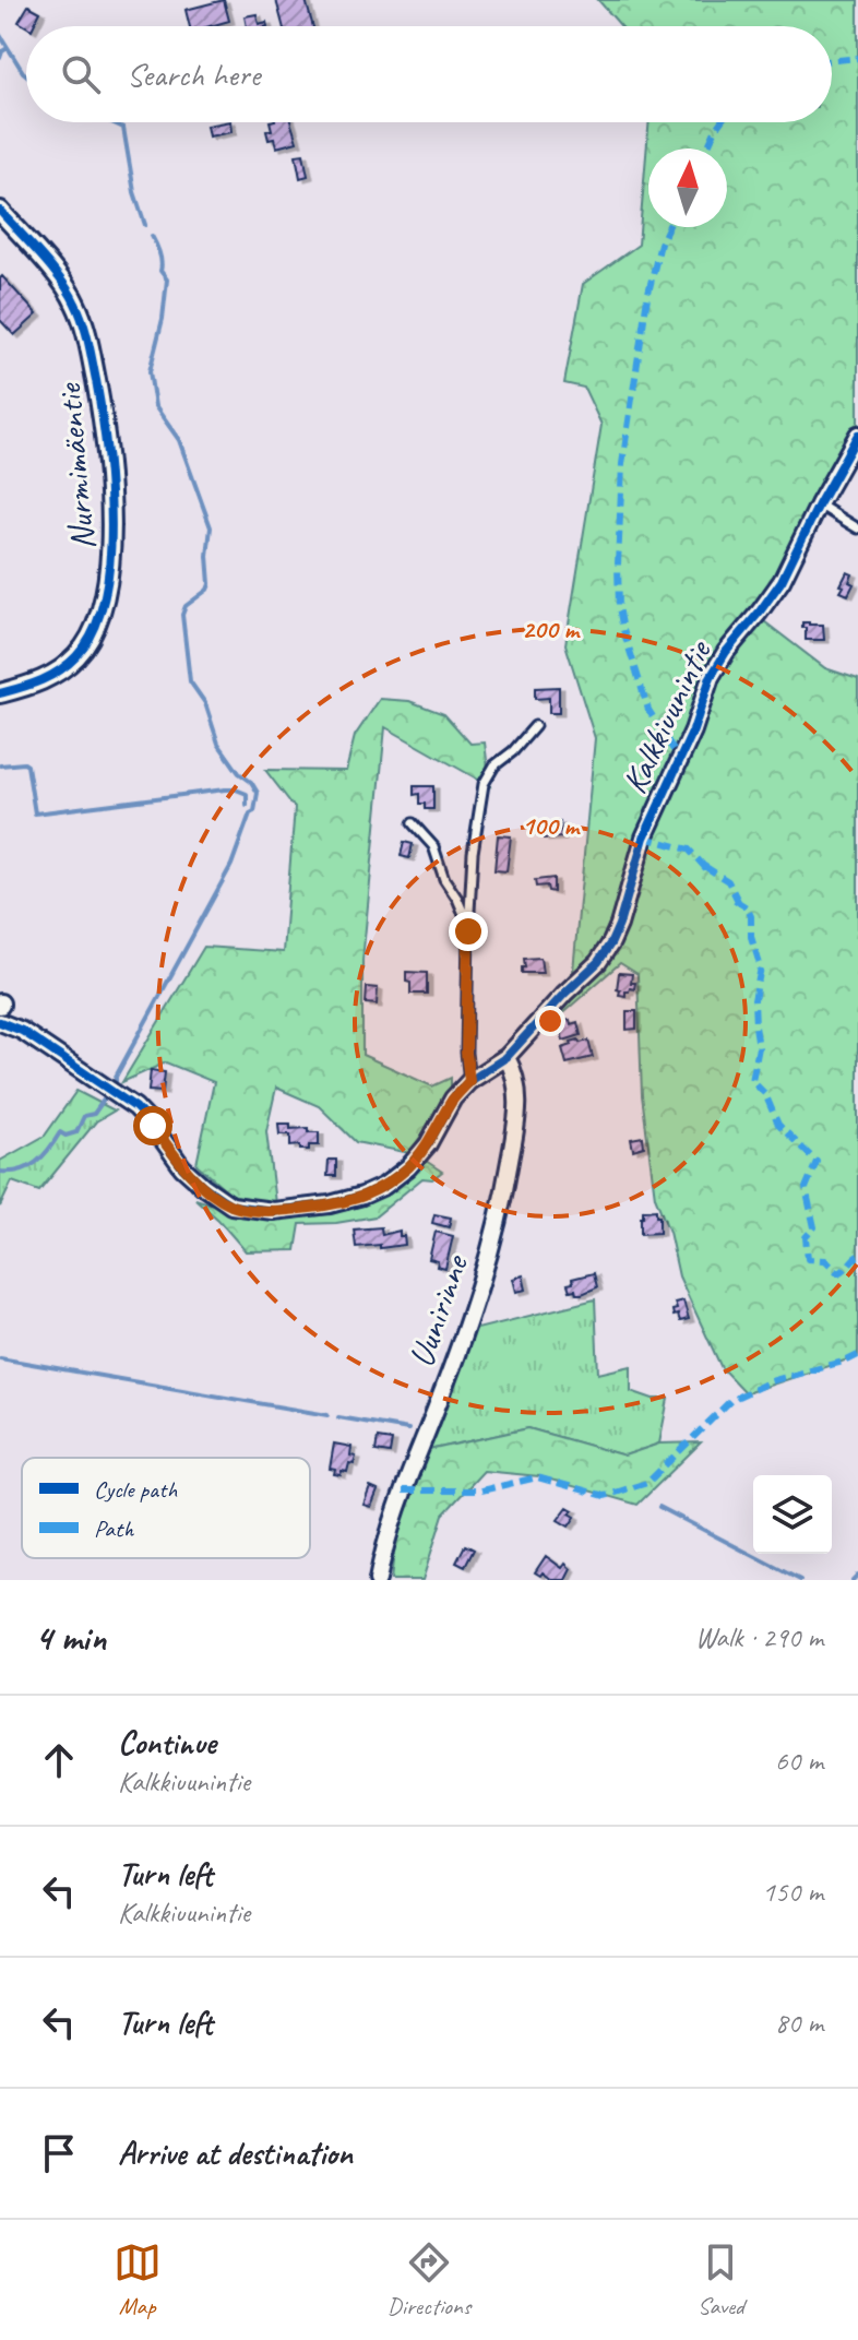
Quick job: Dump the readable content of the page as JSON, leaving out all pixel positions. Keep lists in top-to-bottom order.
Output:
{
  "streets": {
    "street": ["Nurmimäentie", "Kalkkiuunintie", "Uunirinne"]
  },
  "crossings": [
    ["Kalkkiuunintie", "Uunirinne"]
  ],
  "legend": ["Cycle path", "Path"],
  "north": "top",
  "page": {
    "search": "Search here",
    "heading": ["4 min", "Walk · 290 m"],
    "list": [
      ["Continue", "Kalkkiuunintie", "60 m"],
      ["Turn left", "Kalkkiuunintie", "150 m"],
      ["Turn left", "80 m"],
      "Arrive at destination"
    ],
    "nav": ["Map", "Directions", "Saved"]
  },
  "rings": ["200 m", "100 m"]
}
